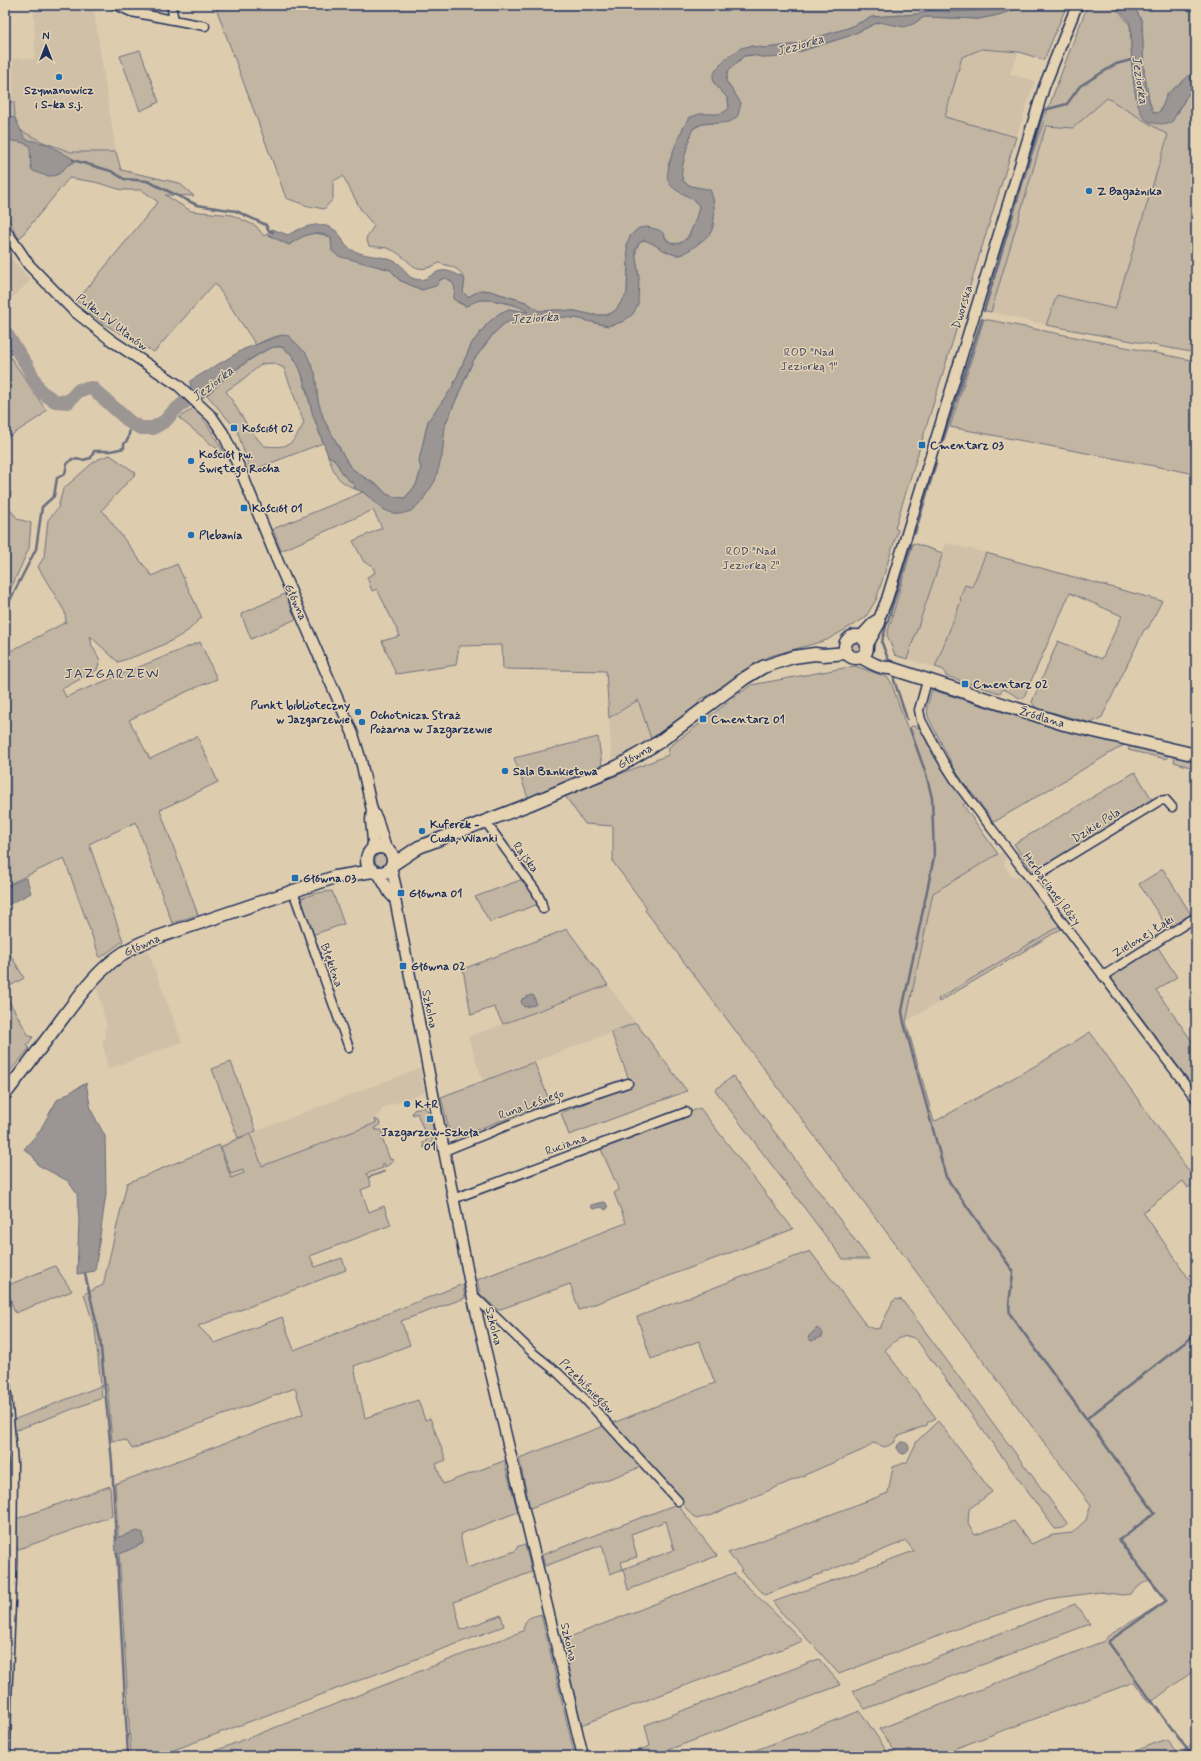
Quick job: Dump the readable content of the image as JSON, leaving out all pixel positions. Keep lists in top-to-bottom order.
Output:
{
  "streets": {
    "main road": ["Główna", "Źródlana"],
    "street": [
      "Dworska",
      "Pułku IV Ułanów",
      "Dzikie Pola",
      "Rajska",
      "Herbacianej Róży",
      "Zielonej Łąki",
      "Błękitna",
      "Szkolna",
      "Runa Leśnego",
      "Ruciana",
      "Przebiśniegów"
    ]
  },
  "crossings": [
    ["Dworska", "Źródlana"],
    ["Pułku IV Ułanów", "Główna"],
    ["Główna", "Źródlana"],
    ["Główna", "Rajska"],
    ["Główna", "Błękitna"],
    ["Główna", "Szkolna"],
    ["Źródlana", "Herbacianej Róży"],
    ["Dzikie Pola", "Herbacianej Róży"],
    ["Herbacianej Róży", "Zielonej Łąki"],
    ["Szkolna", "Runa Leśnego"],
    ["Szkolna", "Ruciana"],
    ["Szkolna", "Przebiśniegów"]
  ],
  "districts": ["JAZGARZEW"],
  "water": ["Jeziorka"],
  "parks": ["ROD \"Nad Jeziorką 1\"", "ROD \"Nad Jeziorką 2\""],
  "places": {
    "other": [
      "Szymanowicz i S-ka s.j.",
      "Z Bagażnika",
      "Kościół pw. Świętego Rocha",
      "Plebania",
      "Punkt biblioteczny w Jazgarzewie",
      "Ochotnicza Straż Pożarna w Jazgarzewie",
      "Sala Bankietowa",
      "Kuferek - Cuda, Wianki",
      "K+R"
    ],
    "transit": [
      "Kościół 02",
      "Cmentarz 03",
      "Kościół 01",
      "Cmentarz 02",
      "Cmentarz 01",
      "Główna 03",
      "Główna 01",
      "Główna 02",
      "Jazgarzew-Szkoła 01"
    ]
  },
  "north": "top"
}
